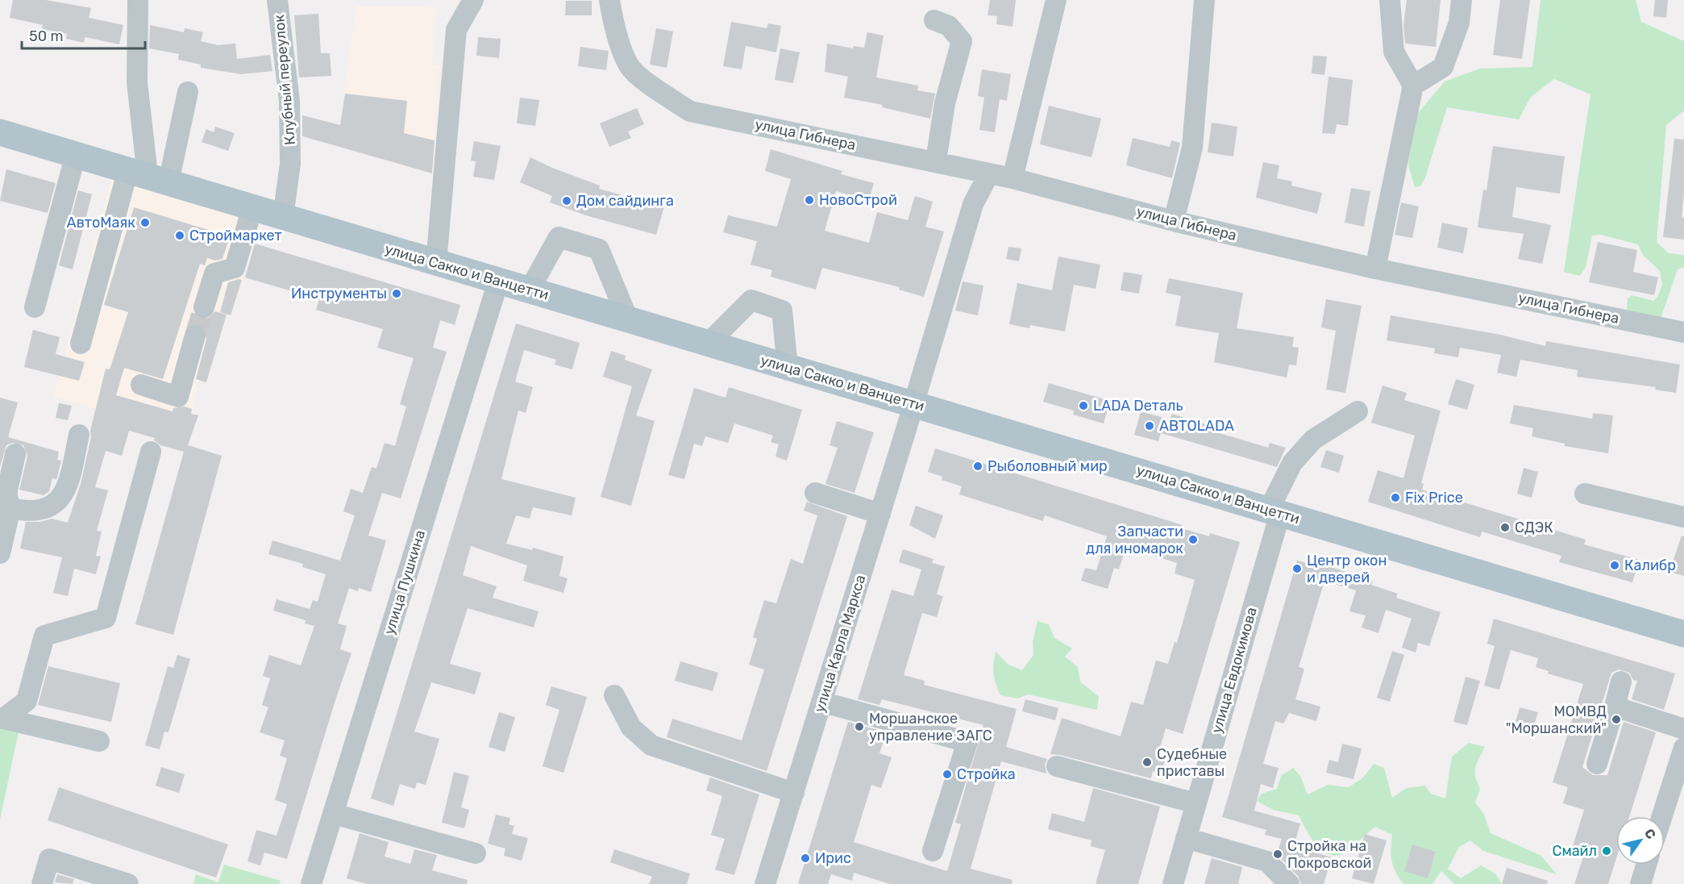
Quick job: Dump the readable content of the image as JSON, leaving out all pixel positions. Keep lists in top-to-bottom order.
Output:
{
  "streets": {
    "main road": ["улица Сакко и Ванцетти"],
    "street": [
      "Клубный переулок",
      "улица Гибнера",
      "улица Пушкина",
      "улица Карла Маркса",
      "улица Евдокимова"
    ]
  },
  "crossings": [
    ["Клубный переулок", "улица Сакко и Ванцетти"],
    ["улица Гибнера", "улица Карла Маркса"],
    ["улица Сакко и Ванцетти", "улица Пушкина"],
    ["улица Сакко и Ванцетти", "улица Карла Маркса"],
    ["улица Сакко и Ванцетти", "улица Евдокимова"]
  ],
  "places": [
    "НовоСтрой",
    "Дом сайдинга",
    "АвтоМаяк",
    "Строймаркет",
    "Инструменты",
    "LADA Dеталь",
    "АВТОLADA",
    "Рыболовный мир",
    "Fix Price",
    "СДЭК",
    "Запчасти для иномарок",
    "Калибр",
    "Центр окон и дверей",
    "МОМВД \"Моршанский\"",
    "Моршанское управление ЗАГС",
    "Судебные приставы",
    "Стройка",
    "Смайл",
    "Стройка на Покровской",
    "Ирис"
  ],
  "scale_bar": "50 m",
  "north": "top right"
}
